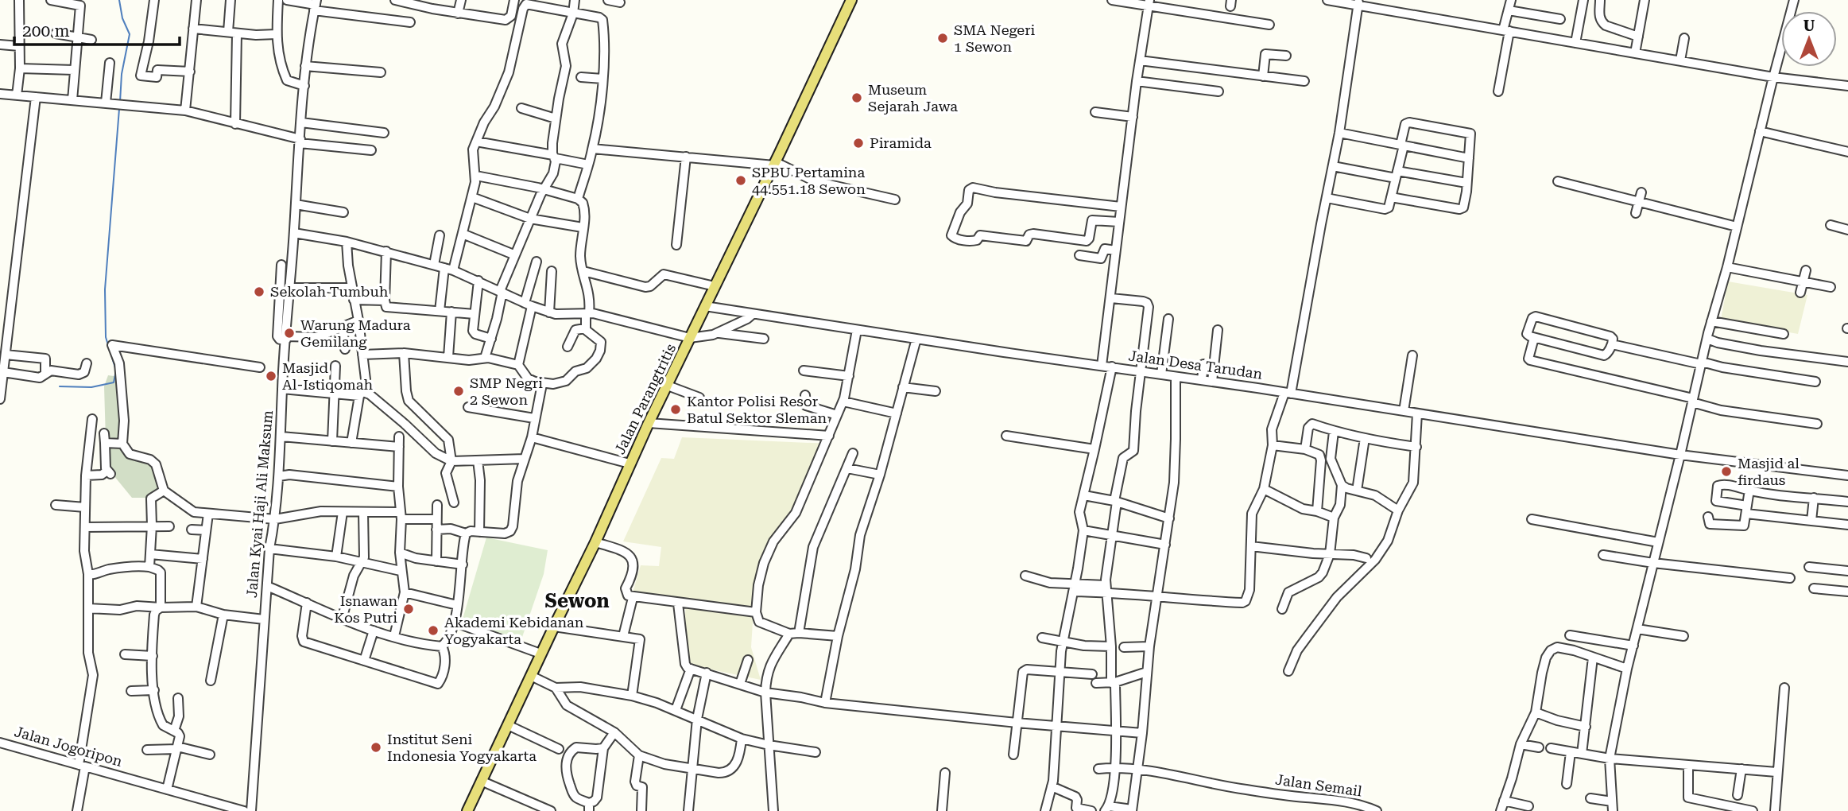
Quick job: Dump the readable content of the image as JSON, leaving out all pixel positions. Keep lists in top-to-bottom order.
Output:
{
  "streets": {
    "main road": ["Jalan Parangtritis"],
    "street": [
      "Jalan Desa Tarudan",
      "Jalan Kyai Haji Ali Maksum",
      "Jalan Jogoripon",
      "Jalan Semail"
    ]
  },
  "crossings": [
    ["Jalan Desa Tarudan", "Jalan Parangtritis"]
  ],
  "districts": ["Sewon"],
  "places": [
    "SMA Negeri 1 Sewon",
    "Museum Sejarah Jawa",
    "Piramida",
    "SPBU Pertamina 44.551.18 Sewon",
    "Sekolah Tumbuh",
    "Warung Madura Gemilang",
    "Masjid Al-Istiqomah",
    "SMP Negri 2 Sewon",
    "Kantor Polisi Resor Batul Sektor Sleman",
    "Masjid al firdaus",
    "Isnawan Kos Putri",
    "Akademi Kebidanan Yogyakarta",
    "Institut Seni Indonesia Yogyakarta"
  ],
  "scale_bar": "200 m",
  "north": "top"
}
